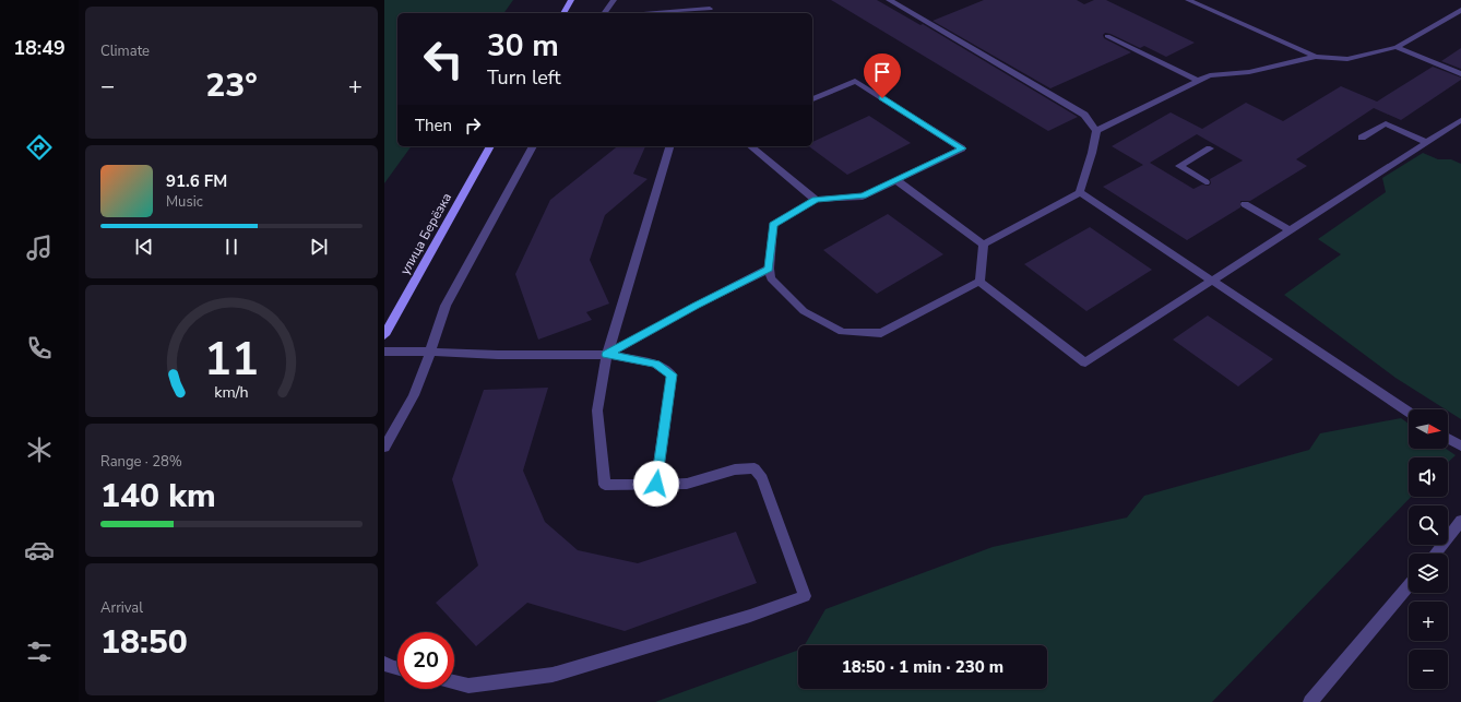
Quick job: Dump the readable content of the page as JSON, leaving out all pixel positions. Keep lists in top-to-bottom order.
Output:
{
  "streets": {
    "main road": ["улица Берёзка"]
  },
  "north": "right",
  "page": {
    "tabs": "18:49",
    "tile": [
      "Climate",
      ["Range · 28%", "140 km"],
      ["Arrival", "18:50"]
    ],
    "turn": ["30 m", "Turn left"],
    "heat": ["−", "23°", "+"],
    "then": "Then",
    "song": ["91.6 FM", "Music"],
    "map_buttons": ["+", "−"],
    "limit": "20",
    "trip": "18:50 · 1 min · 230 m",
    "gauge": ["11", "km/h"]
  }
}
